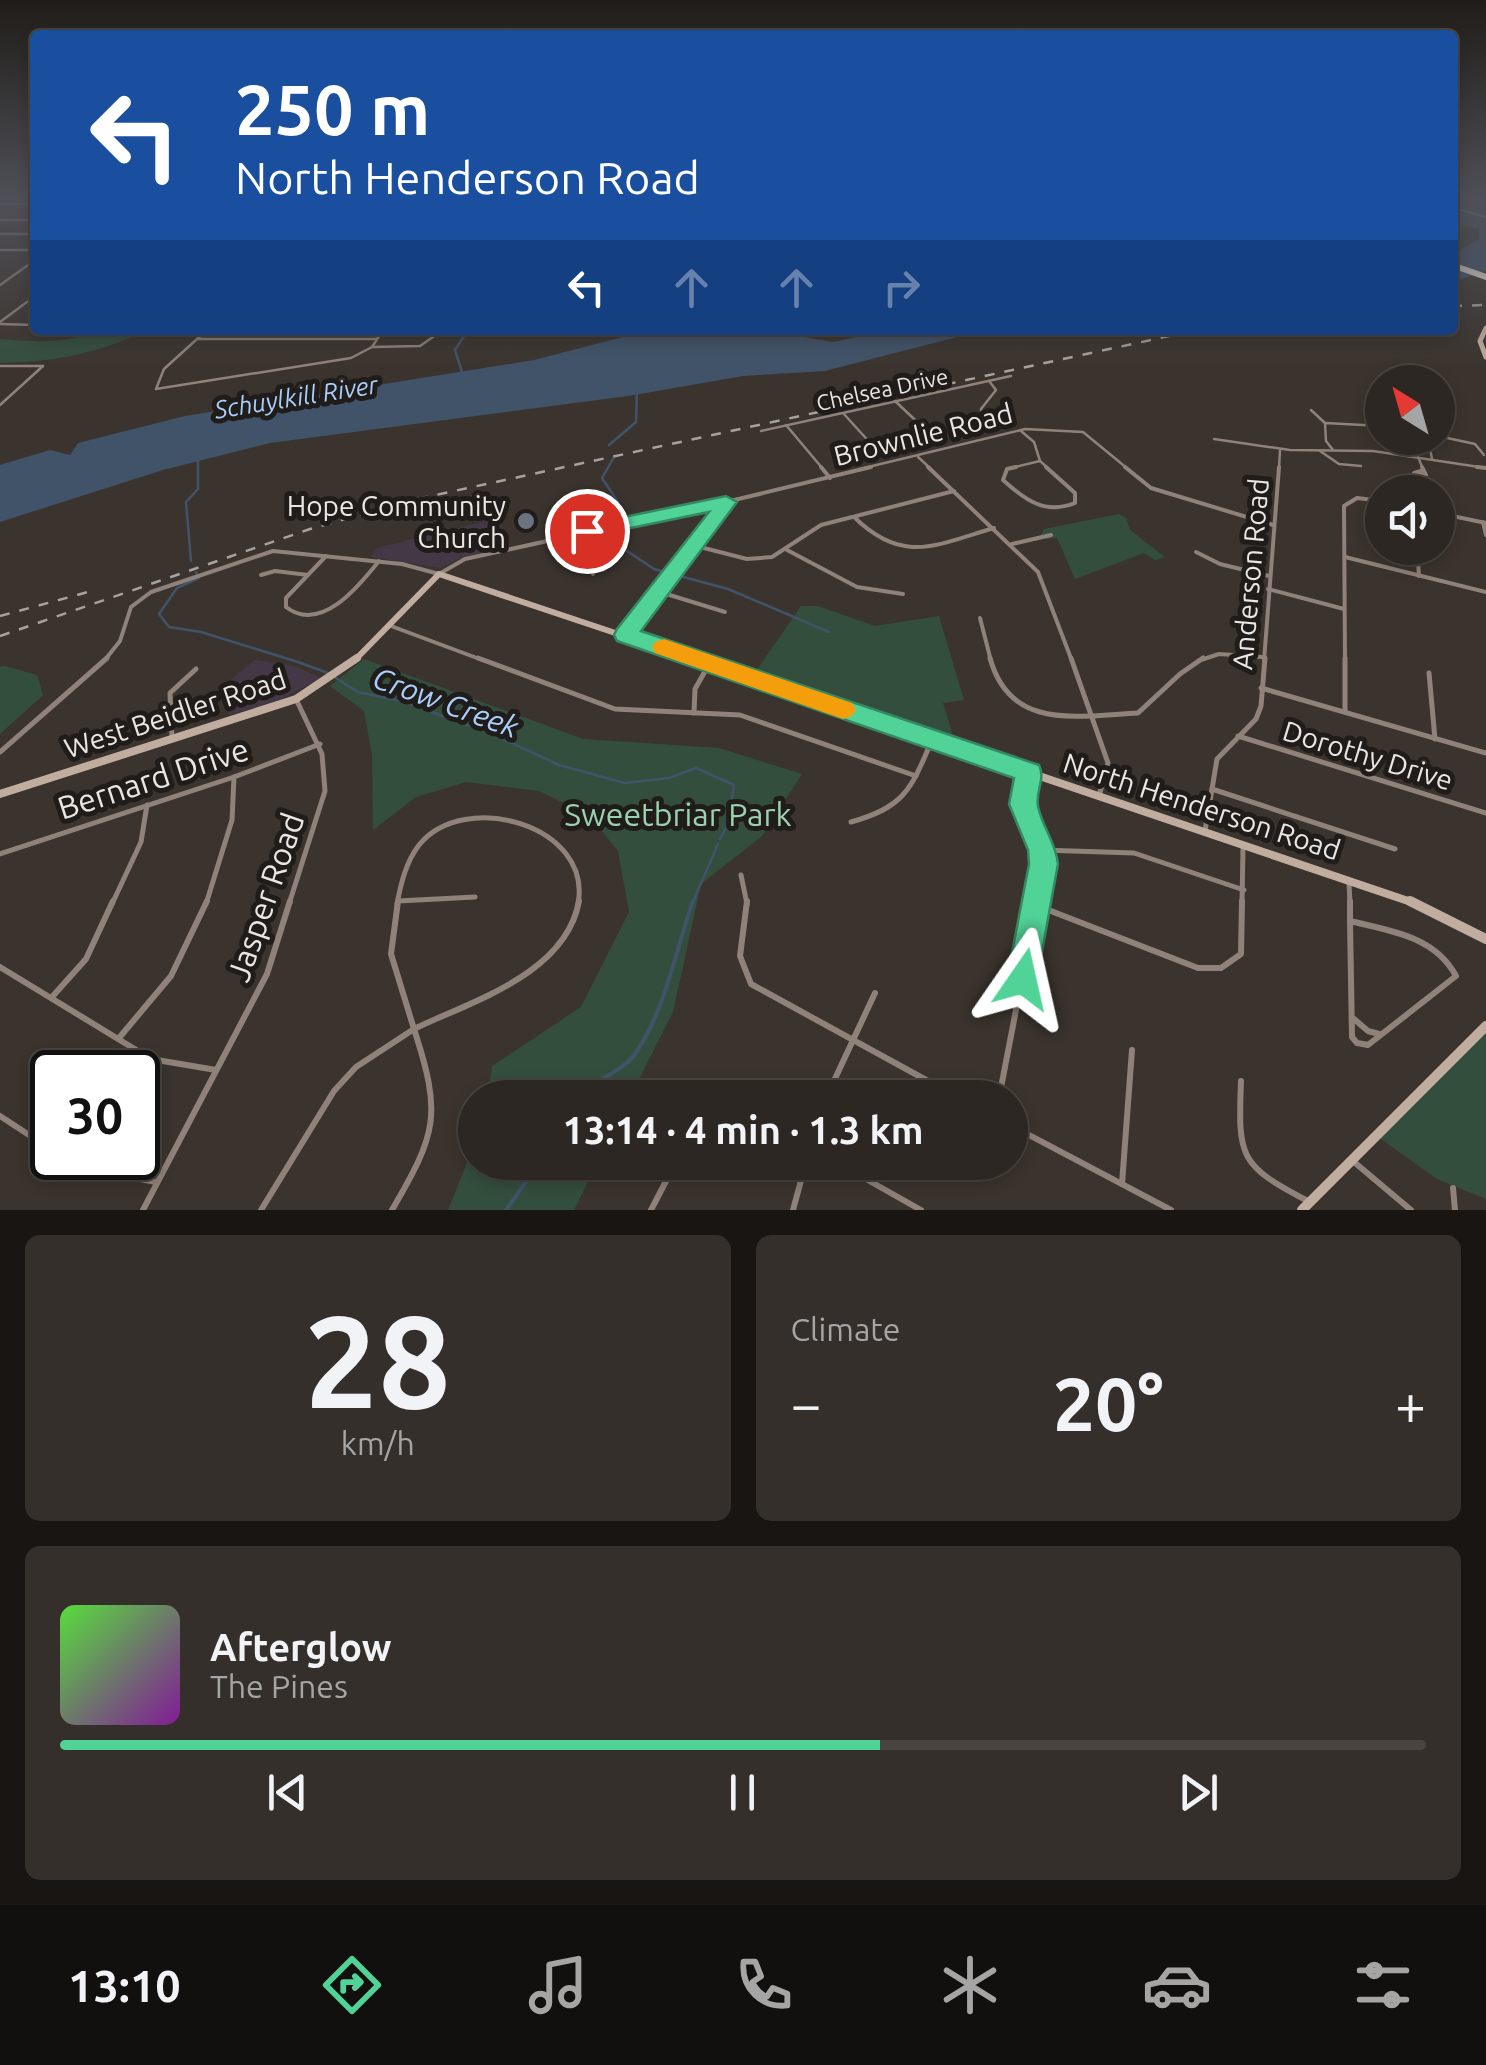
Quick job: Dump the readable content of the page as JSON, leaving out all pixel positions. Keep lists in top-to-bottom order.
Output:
{
  "streets": {
    "street": [
      "Chelsea Drive",
      "Brownlie Road",
      "Anderson Road",
      "West Beidler Road",
      "Dorothy Drive",
      "Bernard Drive",
      "North Henderson Road",
      "Jasper Road"
    ]
  },
  "crossings": [
    ["Brownlie Road", "Anderson Road"],
    ["Brownlie Road", "West Beidler Road"],
    ["Brownlie Road", "North Henderson Road"],
    ["Anderson Road", "Dorothy Drive"],
    ["Anderson Road", "North Henderson Road"],
    ["West Beidler Road", "North Henderson Road"],
    ["West Beidler Road", "Jasper Road"],
    ["Bernard Drive", "Jasper Road"]
  ],
  "water": ["Schuylkill River", "Crow Creek"],
  "parks": ["Sweetbriar Park"],
  "places": ["Hope Community Church"],
  "north": "top left",
  "page": {
    "turn": ["250 m", "North Henderson Road"],
    "limit": "30",
    "trip": "13:14 · 4 min · 1.3 km",
    "tile": [
      ["28", "km/h"],
      "Climate"
    ],
    "heat": ["−", "20°", "+"],
    "song": ["Afterglow", "The Pines"],
    "tabs": "13:10"
  }
}
